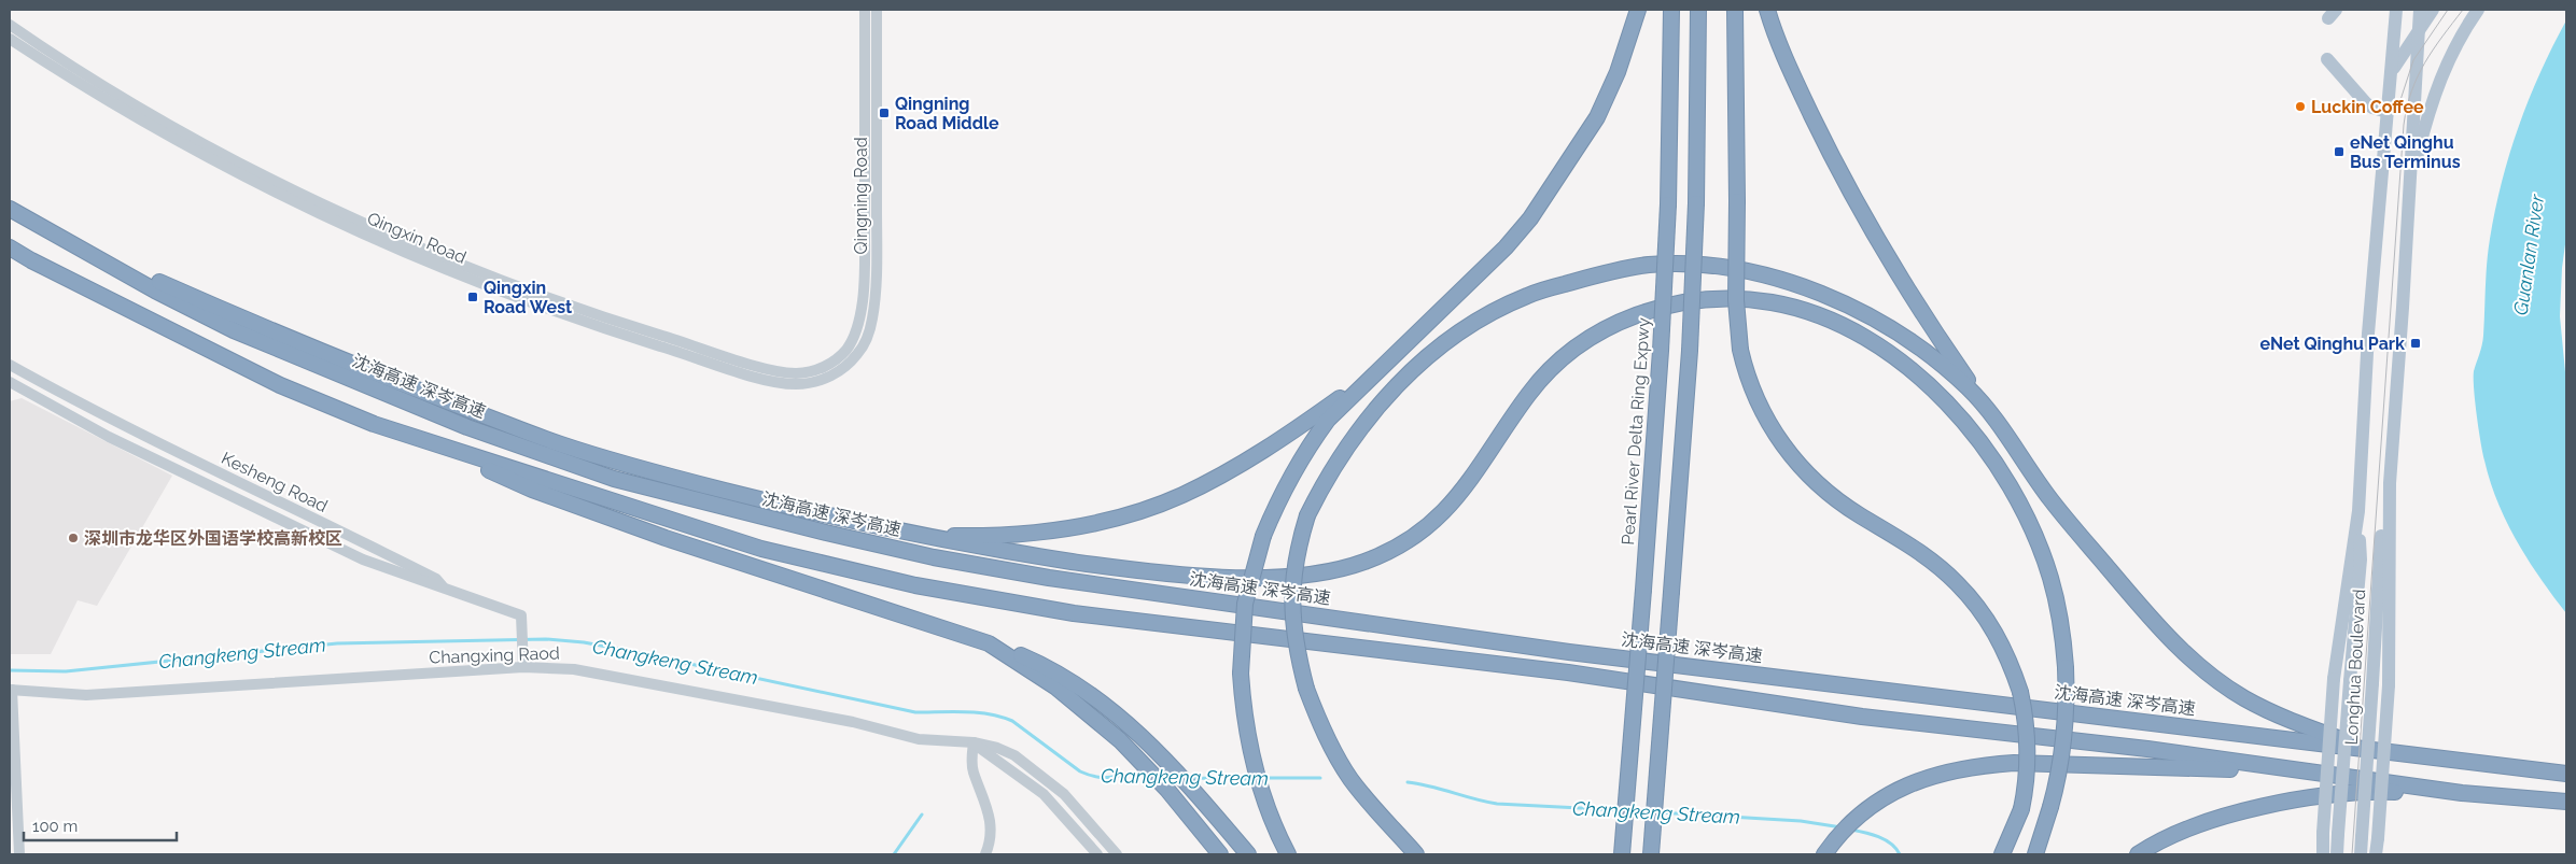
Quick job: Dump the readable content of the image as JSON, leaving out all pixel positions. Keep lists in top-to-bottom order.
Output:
{
  "streets": {
    "highway": ["沈海高速 深岑高速", "Pearl River Delta Ring Expwy"],
    "main road": ["Longhua Boulevard"],
    "street": [
      "Qingning Road",
      "Qingxin Road",
      "Kesheng Road",
      "Changxing Raod"
    ]
  },
  "crossings": [
    ["Qingning Road", "Qingxin Road"]
  ],
  "water": ["Guanlan River", "Changkeng Stream"],
  "places": {
    "other": ["Luckin Coffee", "深圳市龙华区外国语学校高新校区"],
    "transit": [
      "Qingning Road Middle",
      "eNet Qinghu Bus Terminus",
      "Qingxin Road West",
      "eNet Qinghu Park"
    ]
  },
  "scale_bar": "100 m"
}
